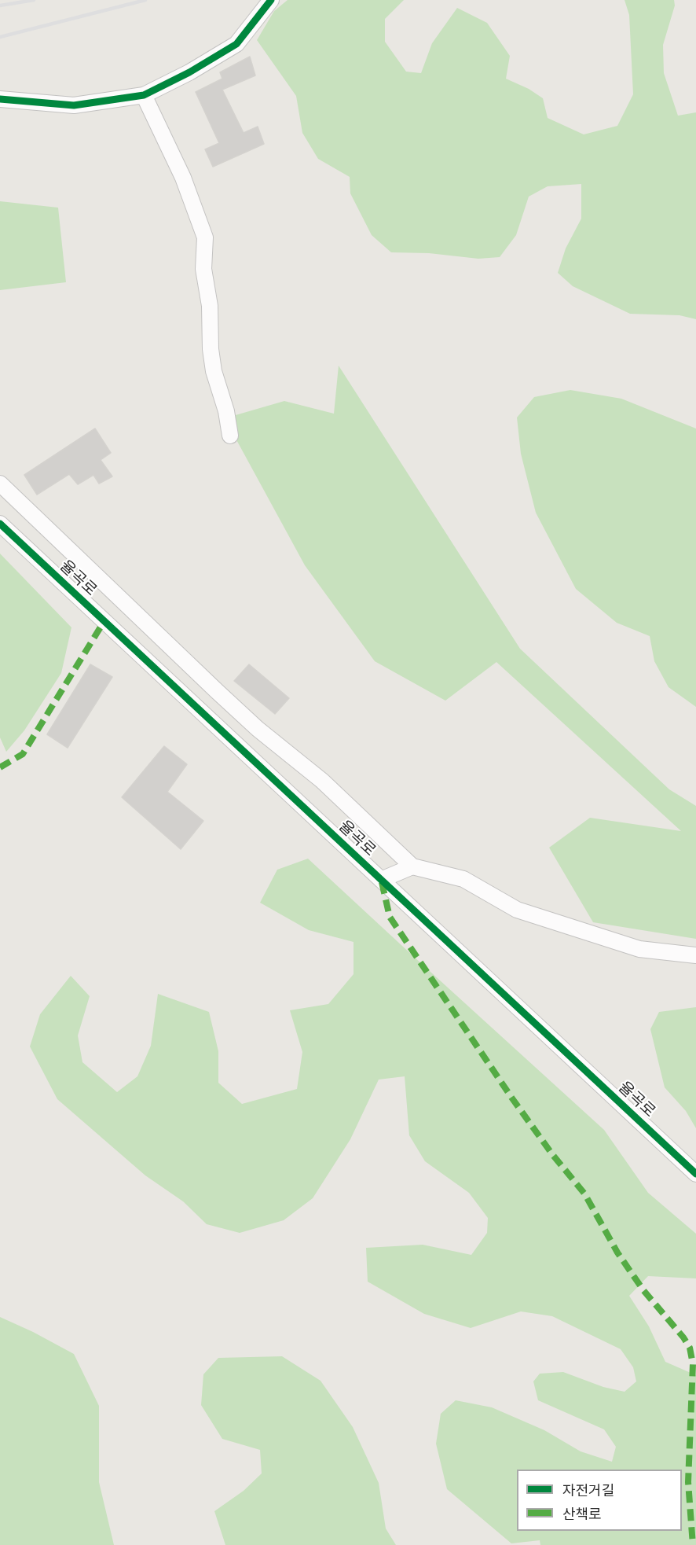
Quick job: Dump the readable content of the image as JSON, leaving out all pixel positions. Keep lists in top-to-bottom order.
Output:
{
  "streets": {
    "street": ["율곡로"]
  },
  "legend": ["자전거길", "산책로"]
}
